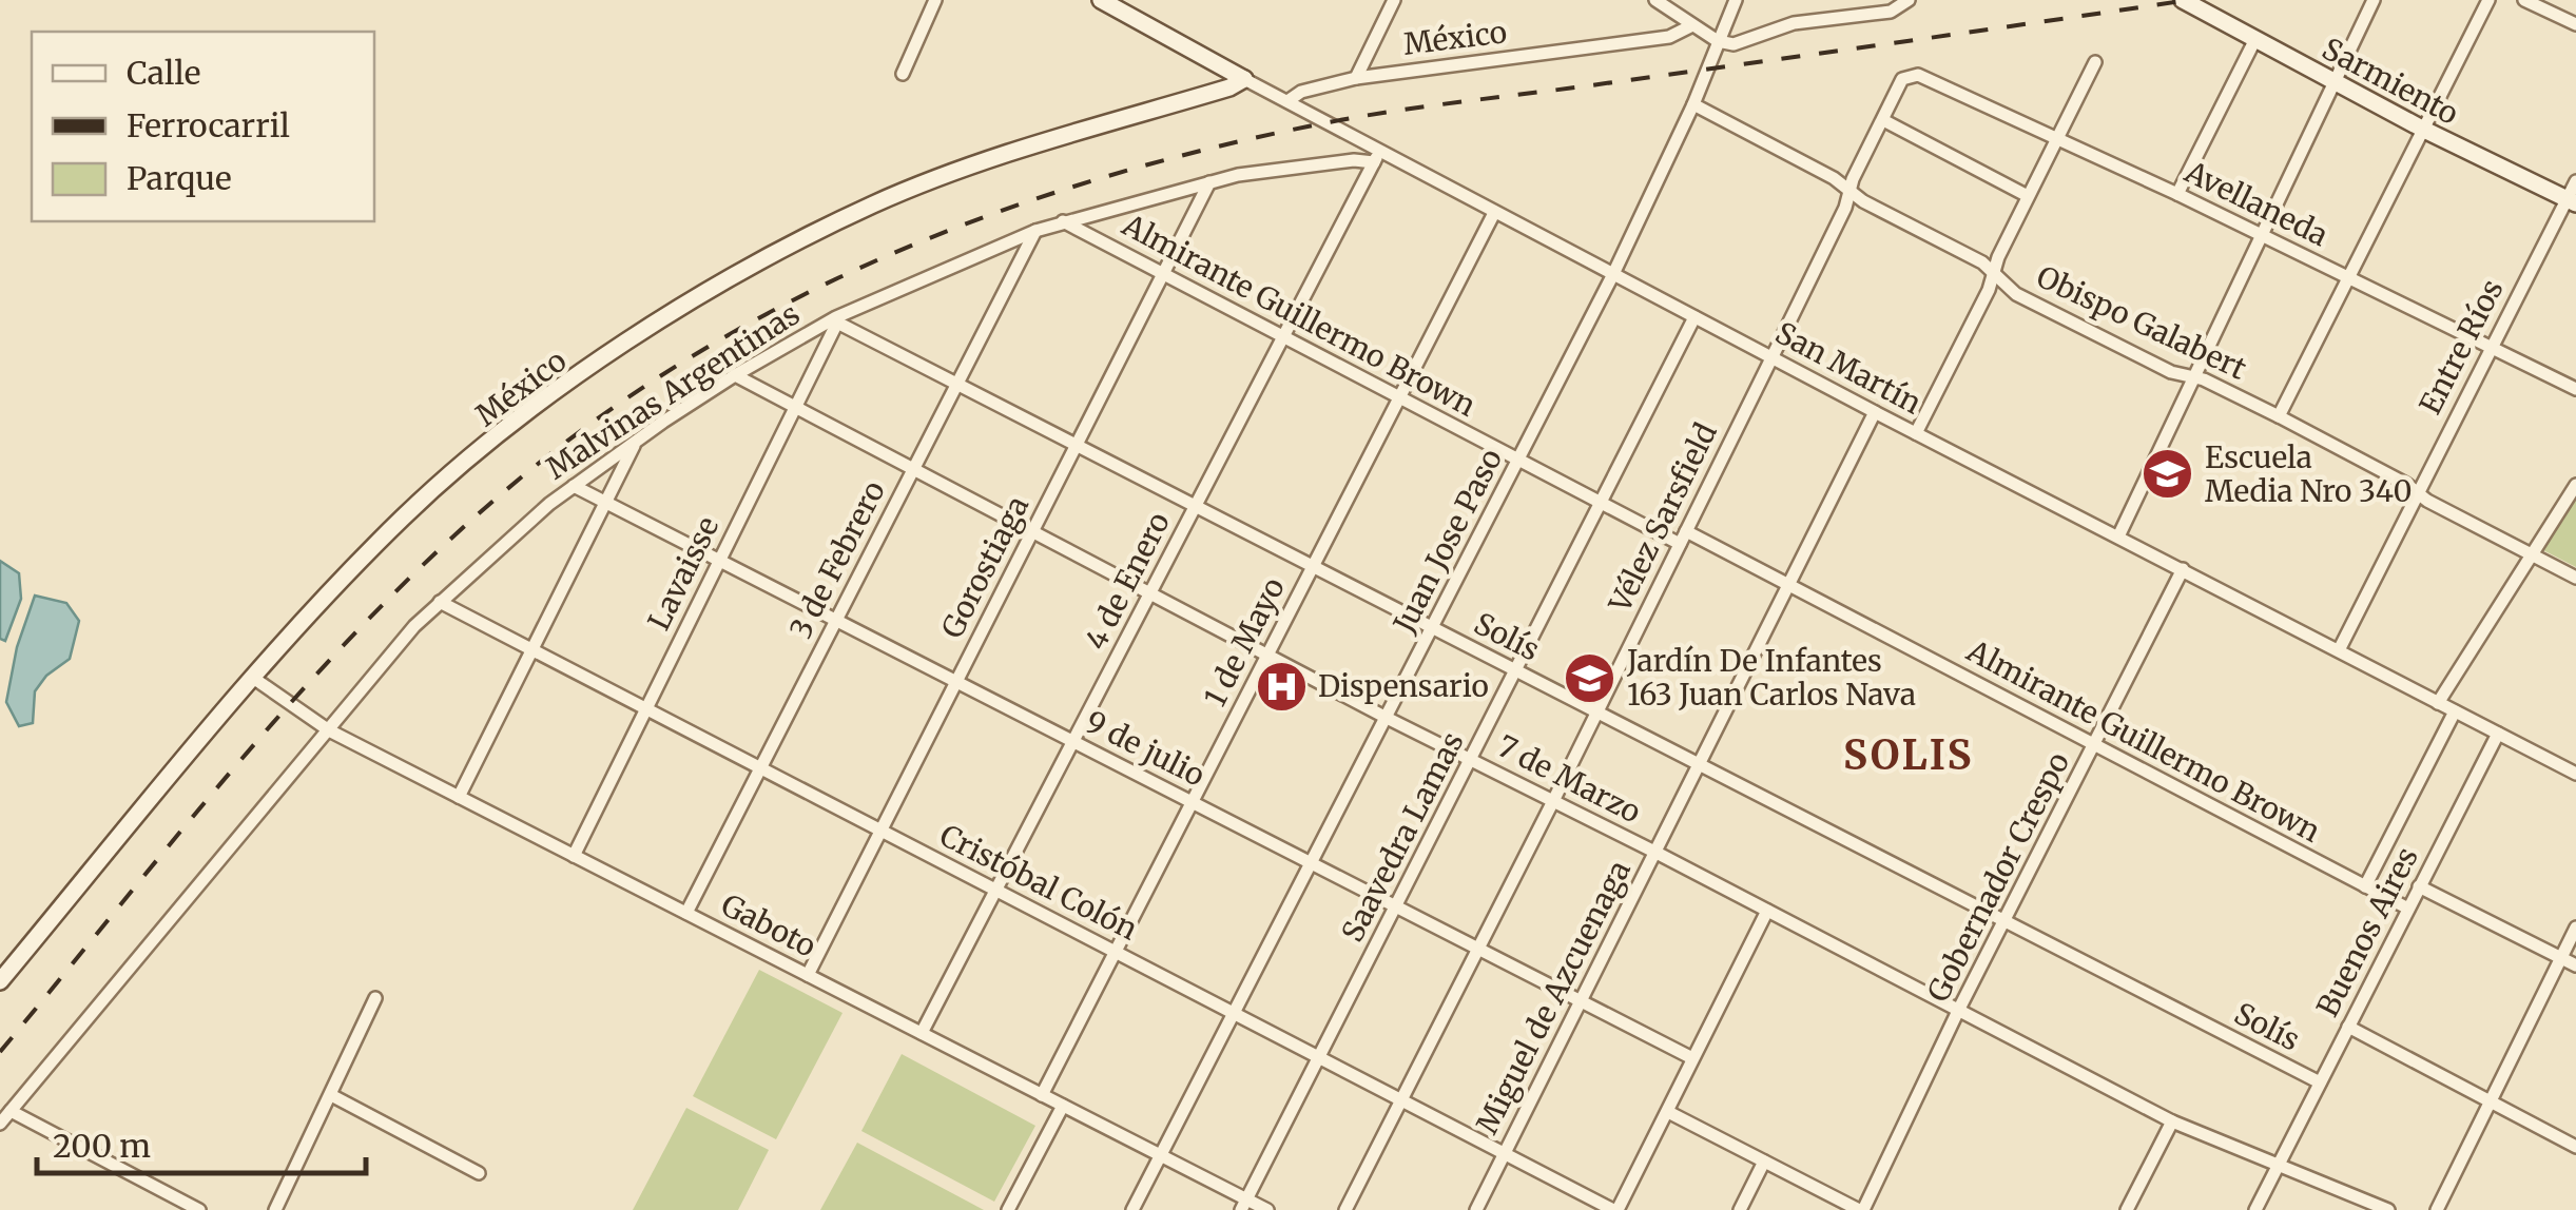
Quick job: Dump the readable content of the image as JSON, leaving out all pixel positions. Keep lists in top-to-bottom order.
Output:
{
  "streets": {
    "street": [
      "México",
      "Sarmiento",
      "Avellaneda",
      "Almirante Guillermo Brown",
      "Obispo Galabert",
      "Entre Ríos",
      "San Martín",
      "Malvinas Argentinas",
      "Vélez Sarsfield",
      "Juan Jose Paso",
      "3 de Febrero",
      "Gorostiaga",
      "Lavaisse",
      "4 de Enero",
      "Solís",
      "1 de Mayo",
      "9 de julio",
      "7 de Marzo",
      "Saavedra Lamas",
      "Gobernador Crespo",
      "Cristóbal Colón",
      "Gaboto",
      "Buenos Aires",
      "Miguel de Azcuenaga"
    ]
  },
  "crossings": [
    ["México", "San Martín"],
    ["México", "Gaboto"],
    ["Sarmiento", "Entre Ríos"],
    ["Avellaneda", "Entre Ríos"],
    ["Avellaneda", "Vélez Sarsfield"],
    ["Almirante Guillermo Brown", "Malvinas Argentinas"],
    ["Almirante Guillermo Brown", "Vélez Sarsfield"],
    ["Almirante Guillermo Brown", "Juan Jose Paso"],
    ["Almirante Guillermo Brown", "Gorostiaga"],
    ["Almirante Guillermo Brown", "4 de Enero"],
    ["Almirante Guillermo Brown", "1 de Mayo"],
    ["Almirante Guillermo Brown", "Saavedra Lamas"],
    ["Almirante Guillermo Brown", "Gobernador Crespo"],
    ["Almirante Guillermo Brown", "Buenos Aires"],
    ["Almirante Guillermo Brown", "Miguel de Azcuenaga"],
    ["Obispo Galabert", "Entre Ríos"],
    ["Obispo Galabert", "Vélez Sarsfield"],
    ["Obispo Galabert", "Juan Jose Paso"],
    ["Entre Ríos", "San Martín"],
    ["San Martín", "Malvinas Argentinas"],
    ["San Martín", "Vélez Sarsfield"],
    ["San Martín", "Juan Jose Paso"],
    ["San Martín", "4 de Enero"],
    ["San Martín", "1 de Mayo"],
    ["San Martín", "Saavedra Lamas"],
    ["San Martín", "Gobernador Crespo"],
    ["San Martín", "Buenos Aires"],
    ["San Martín", "Miguel de Azcuenaga"],
    ["Malvinas Argentinas", "3 de Febrero"],
    ["Malvinas Argentinas", "Gorostiaga"],
    ["Malvinas Argentinas", "Lavaisse"],
    ["Malvinas Argentinas", "4 de Enero"],
    ["Malvinas Argentinas", "Solís"],
    ["Malvinas Argentinas", "9 de julio"],
    ["Malvinas Argentinas", "7 de Marzo"],
    ["Malvinas Argentinas", "Cristóbal Colón"],
    ["Malvinas Argentinas", "Gaboto"],
    ["Vélez Sarsfield", "Solís"],
    ["Vélez Sarsfield", "9 de julio"],
    ["Vélez Sarsfield", "7 de Marzo"],
    ["Vélez Sarsfield", "Cristóbal Colón"],
    ["Juan Jose Paso", "Solís"],
    ["Juan Jose Paso", "9 de julio"],
    ["Juan Jose Paso", "7 de Marzo"],
    ["Juan Jose Paso", "Cristóbal Colón"],
    ["Juan Jose Paso", "Gaboto"],
    ["3 de Febrero", "Solís"],
    ["3 de Febrero", "9 de julio"],
    ["3 de Febrero", "7 de Marzo"],
    ["3 de Febrero", "Cristóbal Colón"],
    ["3 de Febrero", "Gaboto"],
    ["Gorostiaga", "Solís"],
    ["Gorostiaga", "9 de julio"],
    ["Gorostiaga", "7 de Marzo"],
    ["Gorostiaga", "Cristóbal Colón"],
    ["Gorostiaga", "Gaboto"],
    ["Lavaisse", "Solís"],
    ["Lavaisse", "9 de julio"],
    ["Lavaisse", "7 de Marzo"],
    ["Lavaisse", "Cristóbal Colón"],
    ["Lavaisse", "Gaboto"],
    ["4 de Enero", "Solís"],
    ["4 de Enero", "9 de julio"],
    ["4 de Enero", "7 de Marzo"],
    ["4 de Enero", "Cristóbal Colón"],
    ["4 de Enero", "Gaboto"],
    ["Solís", "1 de Mayo"],
    ["Solís", "Saavedra Lamas"],
    ["Solís", "Gobernador Crespo"],
    ["Solís", "Buenos Aires"],
    ["Solís", "Miguel de Azcuenaga"],
    ["1 de Mayo", "9 de julio"],
    ["1 de Mayo", "7 de Marzo"],
    ["1 de Mayo", "Cristóbal Colón"],
    ["1 de Mayo", "Gaboto"],
    ["9 de julio", "Saavedra Lamas"],
    ["9 de julio", "Miguel de Azcuenaga"],
    ["7 de Marzo", "Saavedra Lamas"],
    ["7 de Marzo", "Gobernador Crespo"],
    ["7 de Marzo", "Buenos Aires"],
    ["7 de Marzo", "Miguel de Azcuenaga"],
    ["Saavedra Lamas", "Cristóbal Colón"],
    ["Saavedra Lamas", "Gaboto"],
    ["Cristóbal Colón", "Miguel de Azcuenaga"]
  ],
  "districts": ["SOLIS"],
  "places": {
    "school or university": ["Escuela Media Nro 340", "Jardín De Infantes 163 Juan Carlos Nava"],
    "hospital": ["Dispensario"]
  },
  "legend": ["Calle", "Ferrocarril", "Parque"],
  "scale_bar": "200 m"
}
